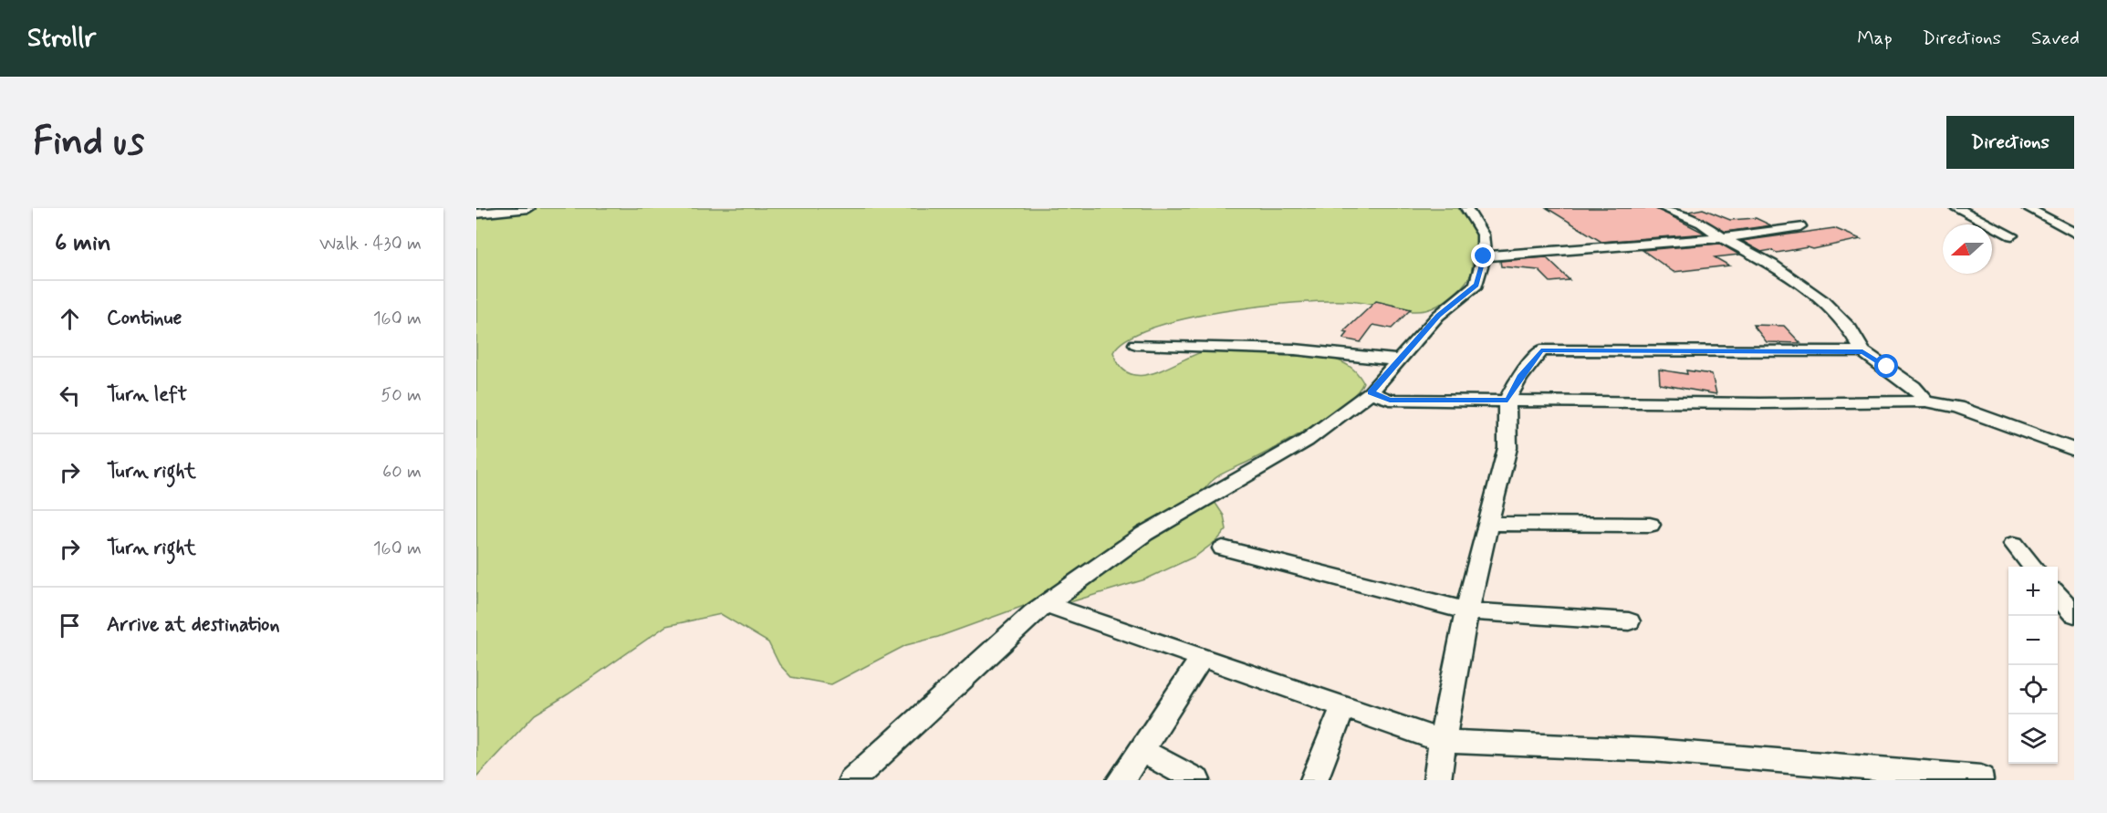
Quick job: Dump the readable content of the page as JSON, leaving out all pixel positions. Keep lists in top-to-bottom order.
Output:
{
  "north": "left",
  "page": {
    "header": "Strollr",
    "nav": ["Map", "Directions", "Saved"],
    "buttons": "Directions",
    "title": "Find us",
    "heading": ["6 min", "Walk · 430 m"],
    "list": [
      ["Continue", "160 m"],
      ["Turn left", "50 m"],
      ["Turn right", "60 m"],
      ["Turn right", "160 m"],
      "Arrive at destination"
    ],
    "map_buttons": ["+", "−"]
  }
}
